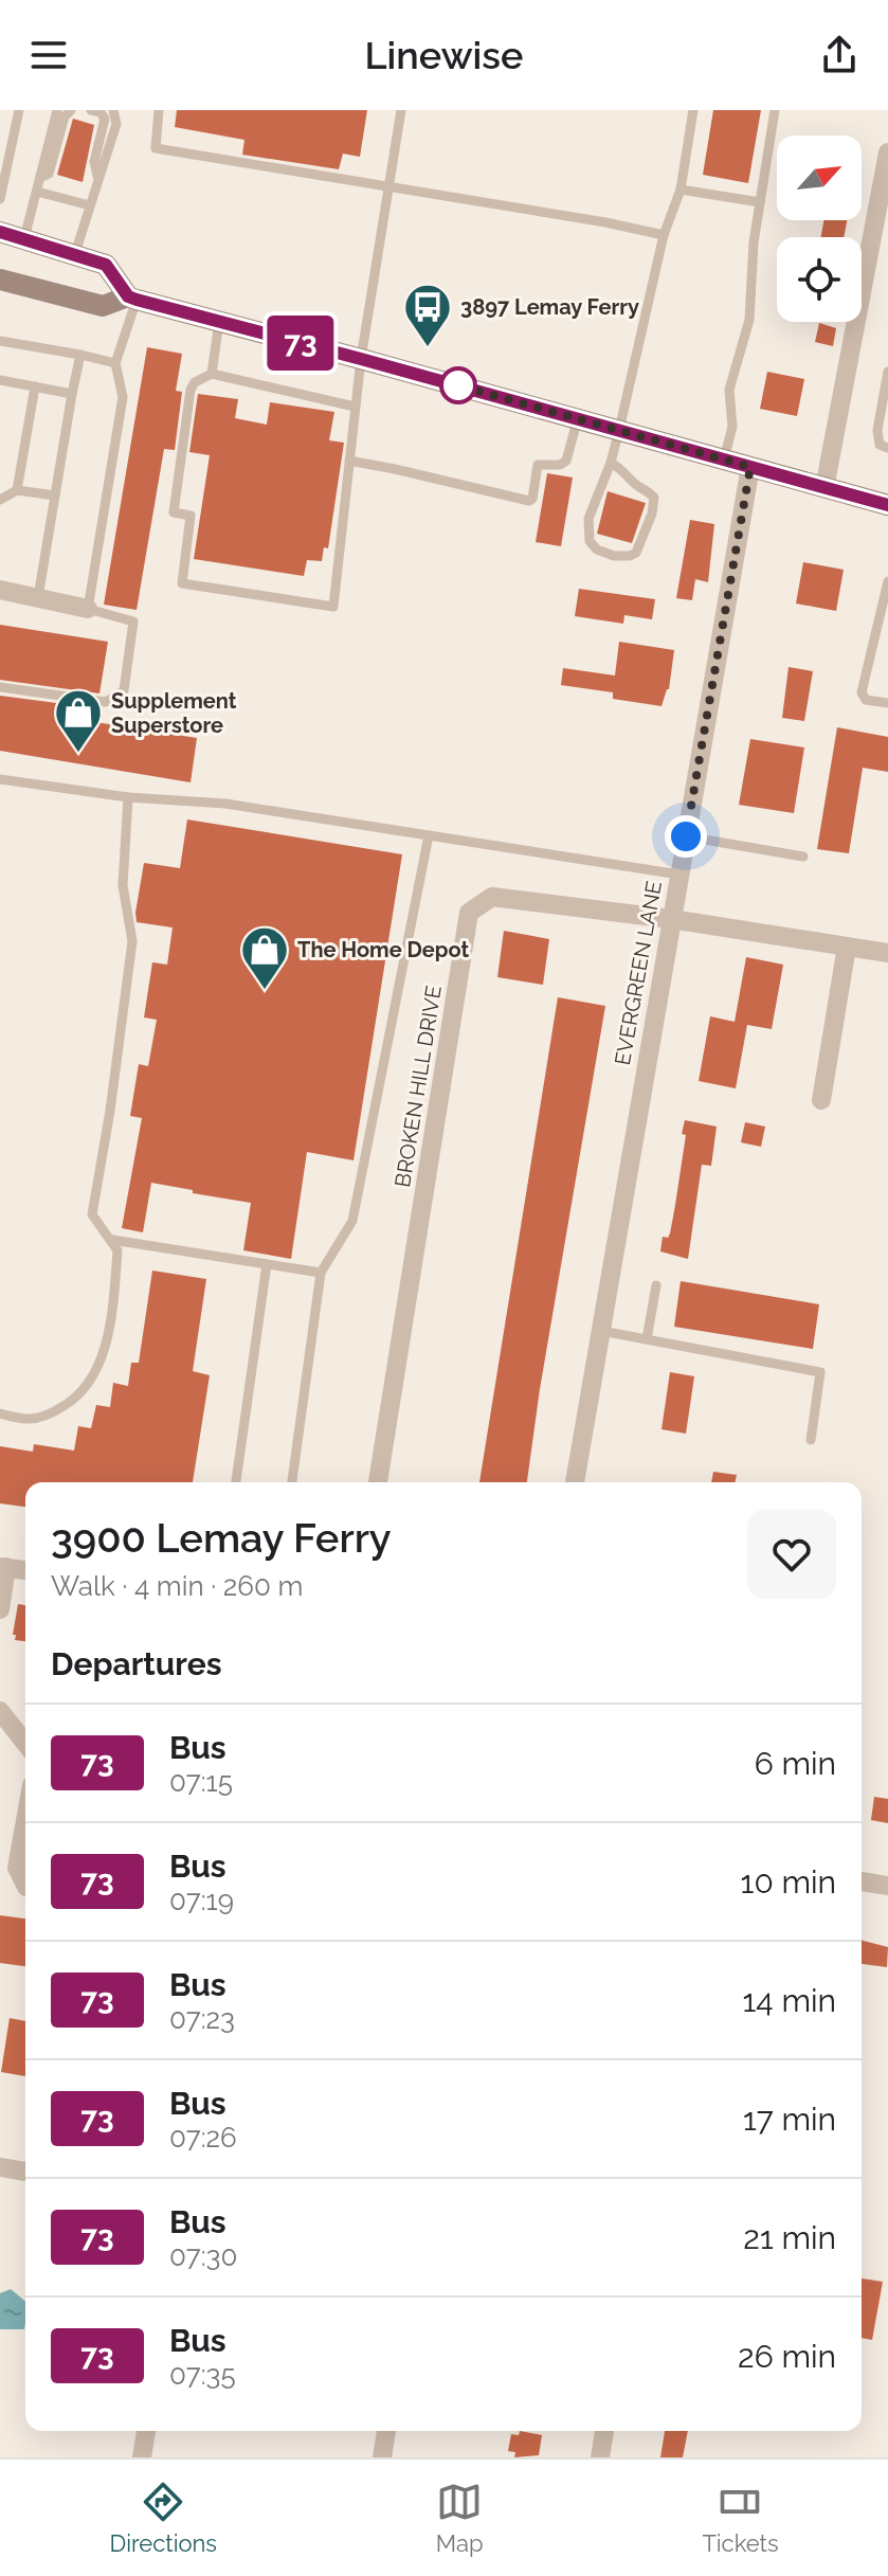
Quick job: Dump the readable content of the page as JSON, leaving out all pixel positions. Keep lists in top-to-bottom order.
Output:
{
  "streets": {
    "street": ["EVERGREEN LANE", "BROKEN HILL DRIVE"]
  },
  "crossings": [
    ["EVERGREEN LANE", "BROKEN HILL DRIVE"]
  ],
  "places": {
    "bus stop": ["3897 Lemay Ferry"],
    "shop": ["Supplement Superstore", "The Home Depot"]
  },
  "lines": ["bus line 73"],
  "north": "top right",
  "page": {
    "header": "Linewise",
    "on_map": "73",
    "heading": [
      ["3900 Lemay Ferry", "Walk · 4 min · 260 m"],
      "Departures"
    ],
    "list": [
      {
        "mark": "73",
        "name": "Bus",
        "note": "07:15",
        "value": "6 min"
      },
      {
        "mark": "73",
        "name": "Bus",
        "note": "07:19",
        "value": "10 min"
      },
      {
        "mark": "73",
        "name": "Bus",
        "note": "07:23",
        "value": "14 min"
      },
      {
        "mark": "73",
        "name": "Bus",
        "note": "07:26",
        "value": "17 min"
      },
      {
        "mark": "73",
        "name": "Bus",
        "note": "07:30",
        "value": "21 min"
      },
      {
        "mark": "73",
        "name": "Bus",
        "note": "07:35",
        "value": "26 min"
      }
    ],
    "tabs": ["Directions", "Map", "Tickets"]
  }
}
